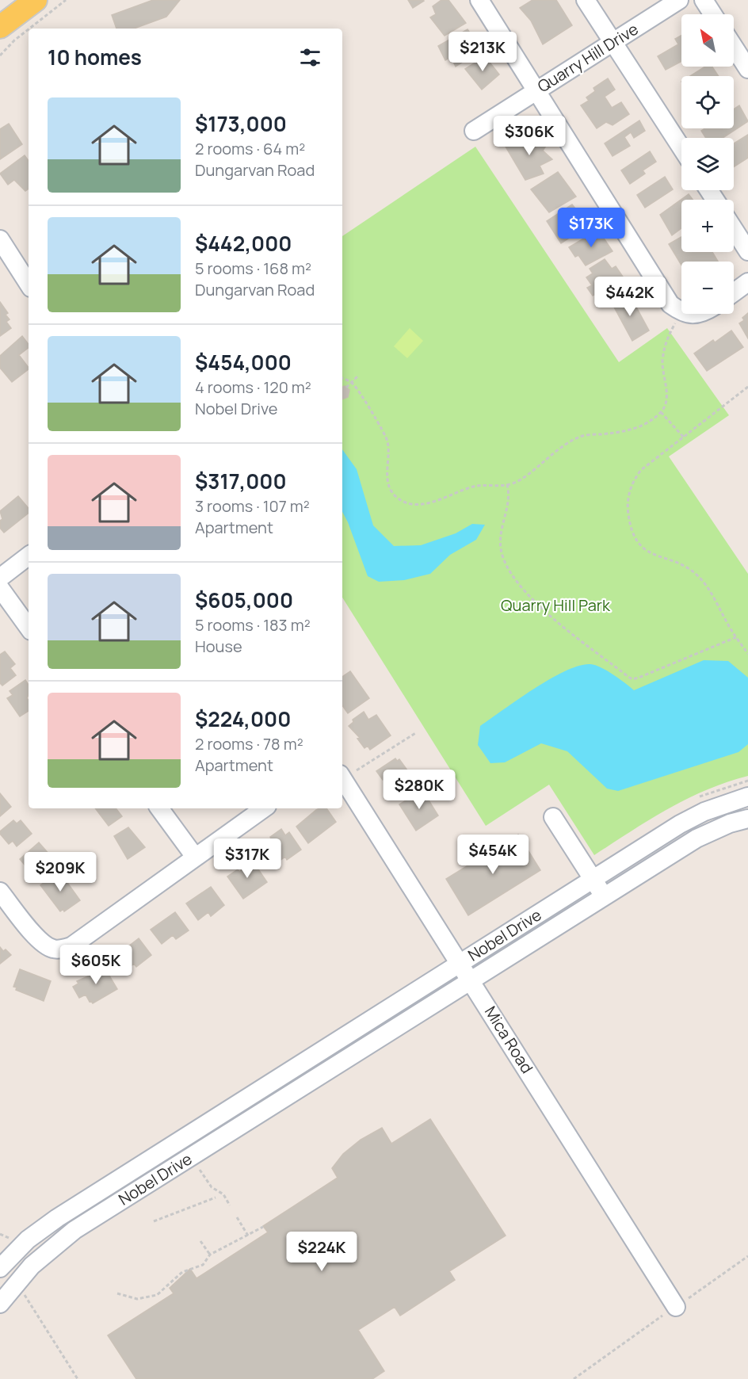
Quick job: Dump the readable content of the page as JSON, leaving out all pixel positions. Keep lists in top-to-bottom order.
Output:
{
  "streets": {
    "street": ["Quarry Hill Drive", "Nobel Drive", "Mica Road"]
  },
  "crossings": [
    ["Nobel Drive", "Mica Road"]
  ],
  "parks": ["Quarry Hill Park"],
  "north": "top left",
  "page": {
    "map_buttons": ["+", "−"],
    "heading": "10 homes",
    "price": [
      "$213K",
      "$306K",
      "$173K",
      "$442K",
      "$280K",
      "$454K",
      "$317K",
      "$209K",
      "$605K",
      "$224K"
    ],
    "list": [
      {
        "name": "$173,000",
        "note": "2 rooms · 64 m² · Dungarvan Road"
      },
      {
        "name": "$442,000",
        "note": "5 rooms · 168 m² · Dungarvan Road"
      },
      {
        "name": "$454,000",
        "note": "4 rooms · 120 m² · Nobel Drive"
      },
      {
        "name": "$317,000",
        "note": "3 rooms · 107 m² · Apartment"
      },
      {
        "name": "$605,000",
        "note": "5 rooms · 183 m² · House"
      },
      {
        "name": "$224,000",
        "note": "2 rooms · 78 m² · Apartment"
      }
    ]
  }
}
